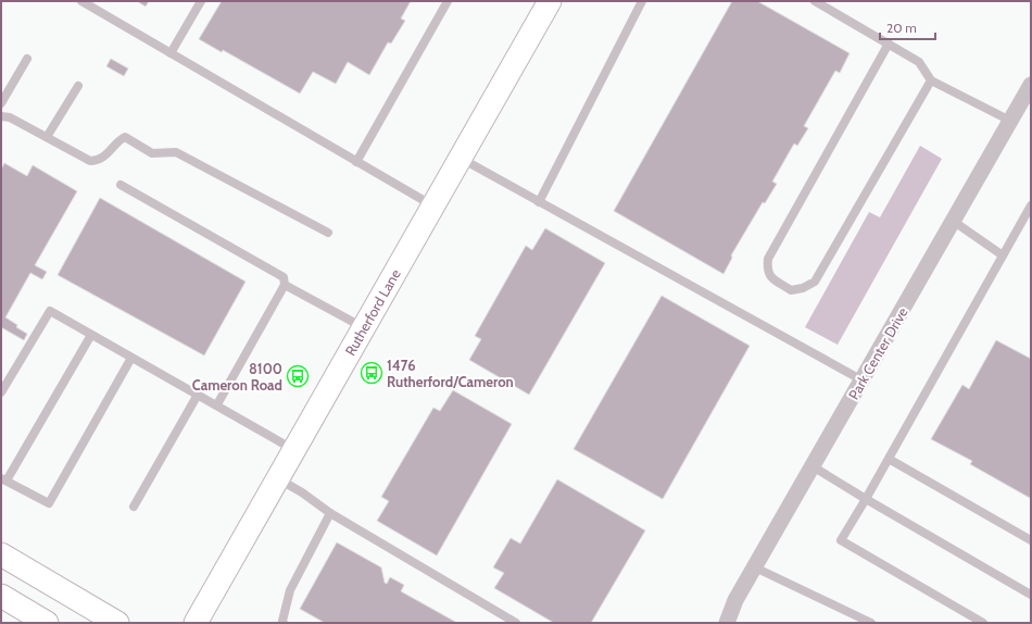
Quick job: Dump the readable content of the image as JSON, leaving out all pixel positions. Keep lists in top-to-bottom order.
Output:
{
  "streets": {
    "street": ["Rutherford Lane", "Park Center Drive"]
  },
  "places": {
    "bus stop": ["1476 Rutherford/Cameron", "8100 Cameron Road"]
  },
  "scale_bar": "20 m"
}
